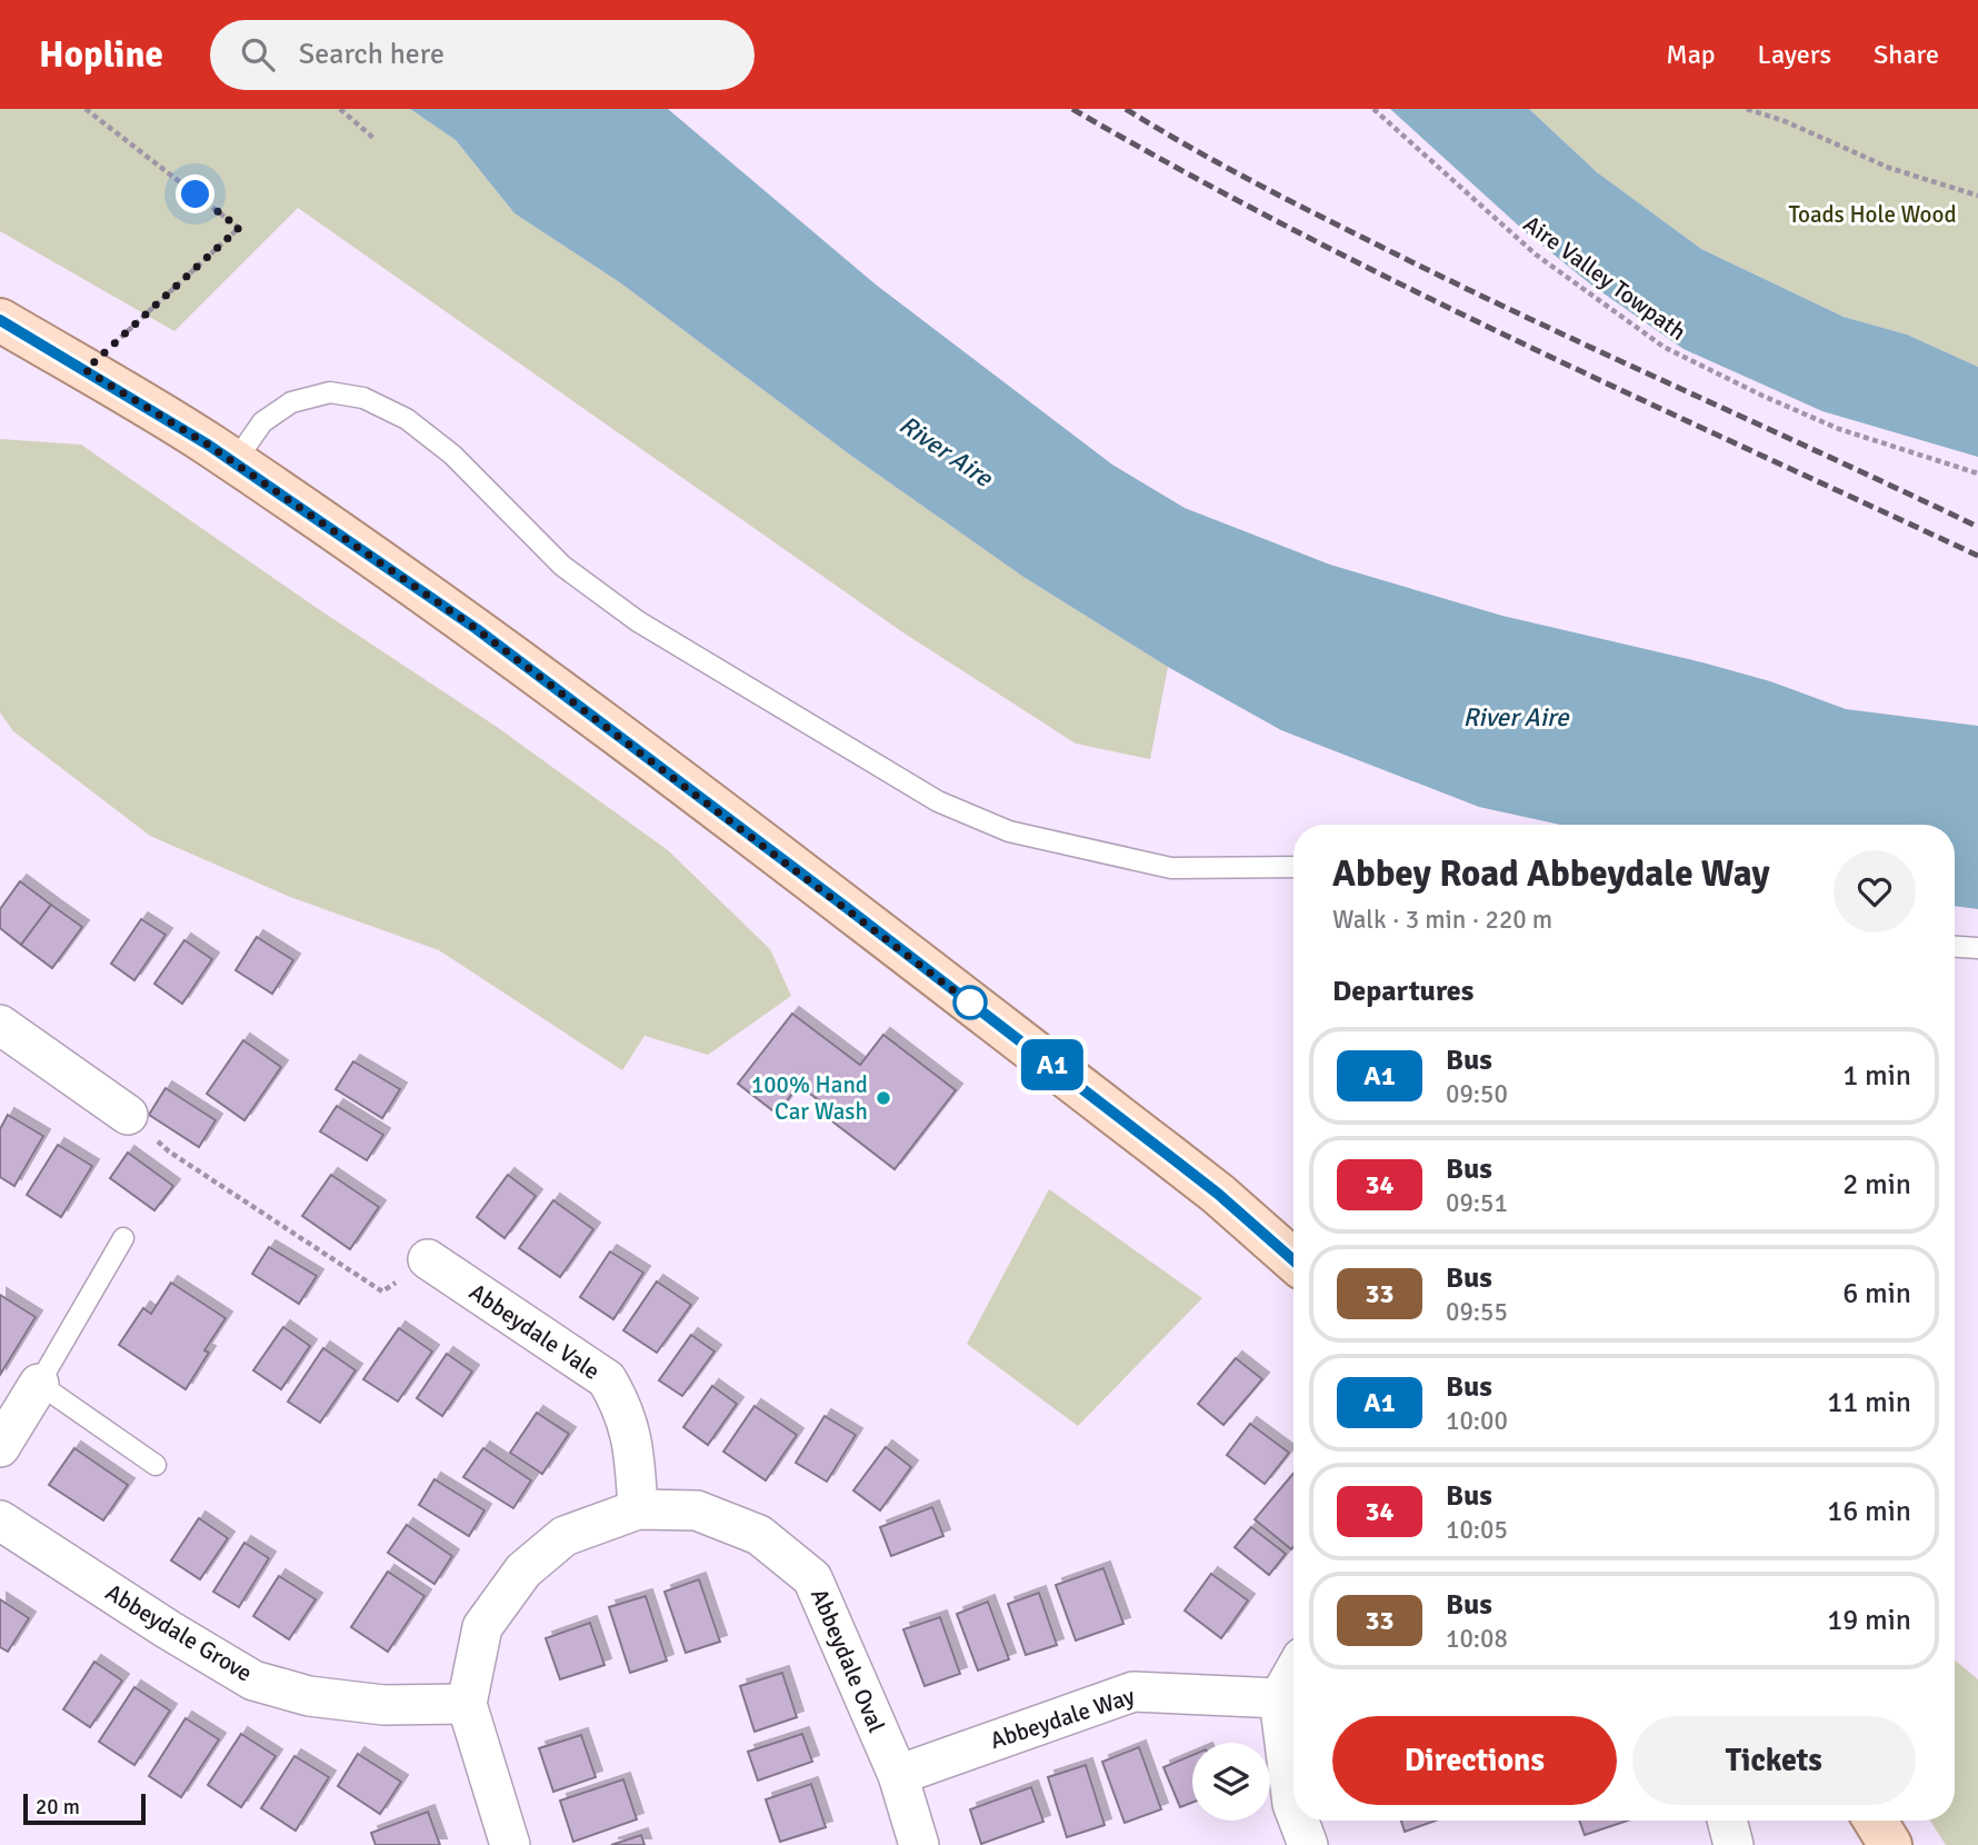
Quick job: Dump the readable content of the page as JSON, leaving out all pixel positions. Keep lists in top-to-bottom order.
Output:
{
  "streets": {
    "street": [
      "Abbeydale Vale",
      "Abbeydale Grove",
      "Abbeydale Oval",
      "Abbeydale Way"
    ],
    "path": ["Aire Valley Towpath"]
  },
  "crossings": [
    ["Abbeydale Vale", "Abbeydale Oval"],
    ["Abbeydale Grove", "Abbeydale Oval"],
    ["Abbeydale Oval", "Abbeydale Way"]
  ],
  "water": ["River Aire"],
  "parks": ["Toads Hole Wood"],
  "places": ["100% Hand Car Wash"],
  "lines": ["bus line A1"],
  "scale_bar": "20 m",
  "page": {
    "header": "Hopline",
    "search": "Search here",
    "nav": ["Map", "Layers", "Share"],
    "on_map": "A1",
    "heading": [
      ["Abbey Road Abbeydale Way", "Walk · 3 min · 220 m"],
      "Departures"
    ],
    "list": [
      {
        "mark": "A1",
        "name": "Bus",
        "note": "09:50",
        "value": "1 min"
      },
      {
        "mark": "34",
        "name": "Bus",
        "note": "09:51",
        "value": "2 min"
      },
      {
        "mark": "33",
        "name": "Bus",
        "note": "09:55",
        "value": "6 min"
      },
      {
        "mark": "A1",
        "name": "Bus",
        "note": "10:00",
        "value": "11 min"
      },
      {
        "mark": "34",
        "name": "Bus",
        "note": "10:05",
        "value": "16 min"
      },
      {
        "mark": "33",
        "name": "Bus",
        "note": "10:08",
        "value": "19 min"
      }
    ],
    "buttons": ["Directions", "Tickets"],
    "scale": "20 m"
  }
}
